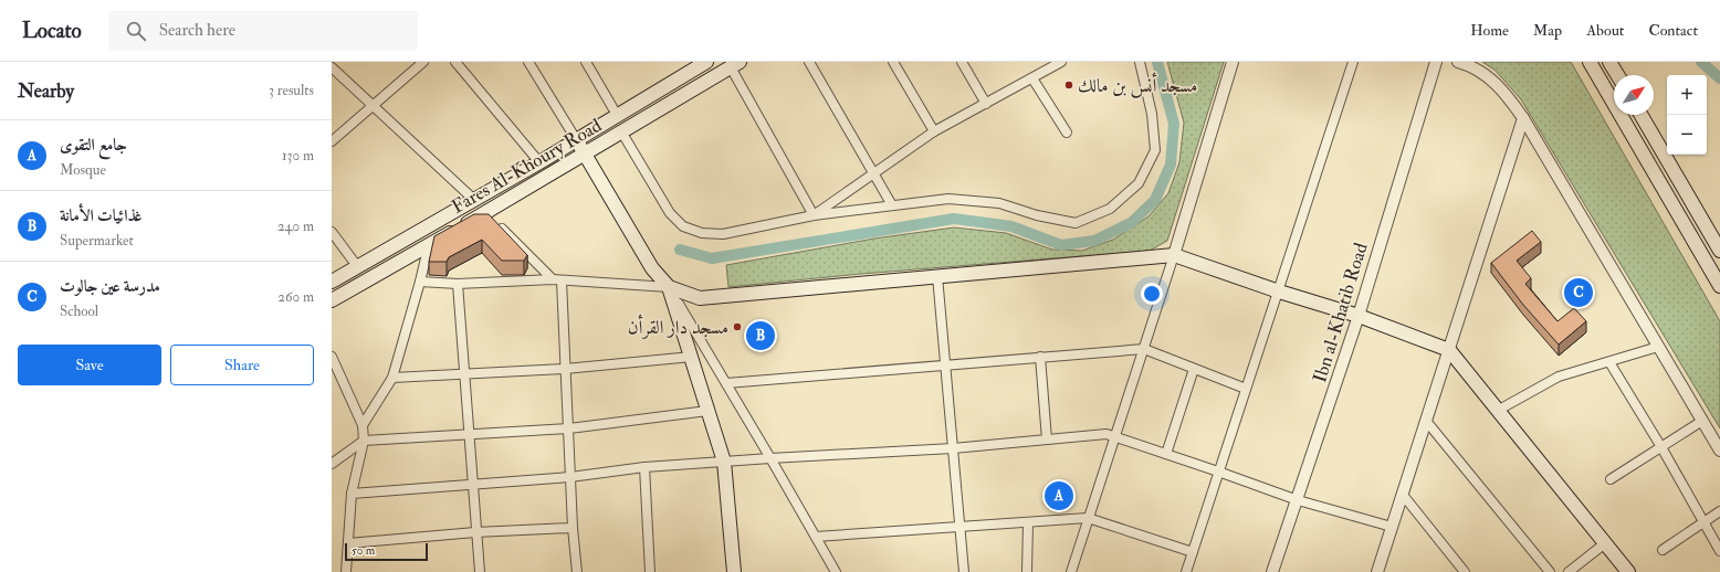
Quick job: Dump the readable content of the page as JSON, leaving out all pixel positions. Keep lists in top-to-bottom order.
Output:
{
  "streets": {
    "main road": ["Fares Al-Khoury Road"],
    "street": ["Ibn al-Khatib Road"]
  },
  "places": ["مسجد أنس بن مالك", "مسجد دار القرأن"],
  "scale_bar": "50 m",
  "north": "top right",
  "page": {
    "header": "Locato",
    "search": "Search here",
    "nav": [
      "Home",
      "Map",
      "About",
      "Contact"
    ],
    "heading": ["Nearby", "3 results"],
    "map_buttons": ["+", "−"],
    "list": [
      {
        "mark": "A",
        "name": "جامع التقوى",
        "note": "Mosque",
        "value": "130 m"
      },
      {
        "mark": "B",
        "name": "غذائيات الأمانة",
        "note": "Supermarket",
        "value": "240 m"
      },
      {
        "mark": "C",
        "name": "مدرسة عين جالوت",
        "note": "School",
        "value": "260 m"
      }
    ],
    "pins": ["C", "B", "A"],
    "buttons": ["Save", "Share"],
    "scale": "50 m"
  }
}
